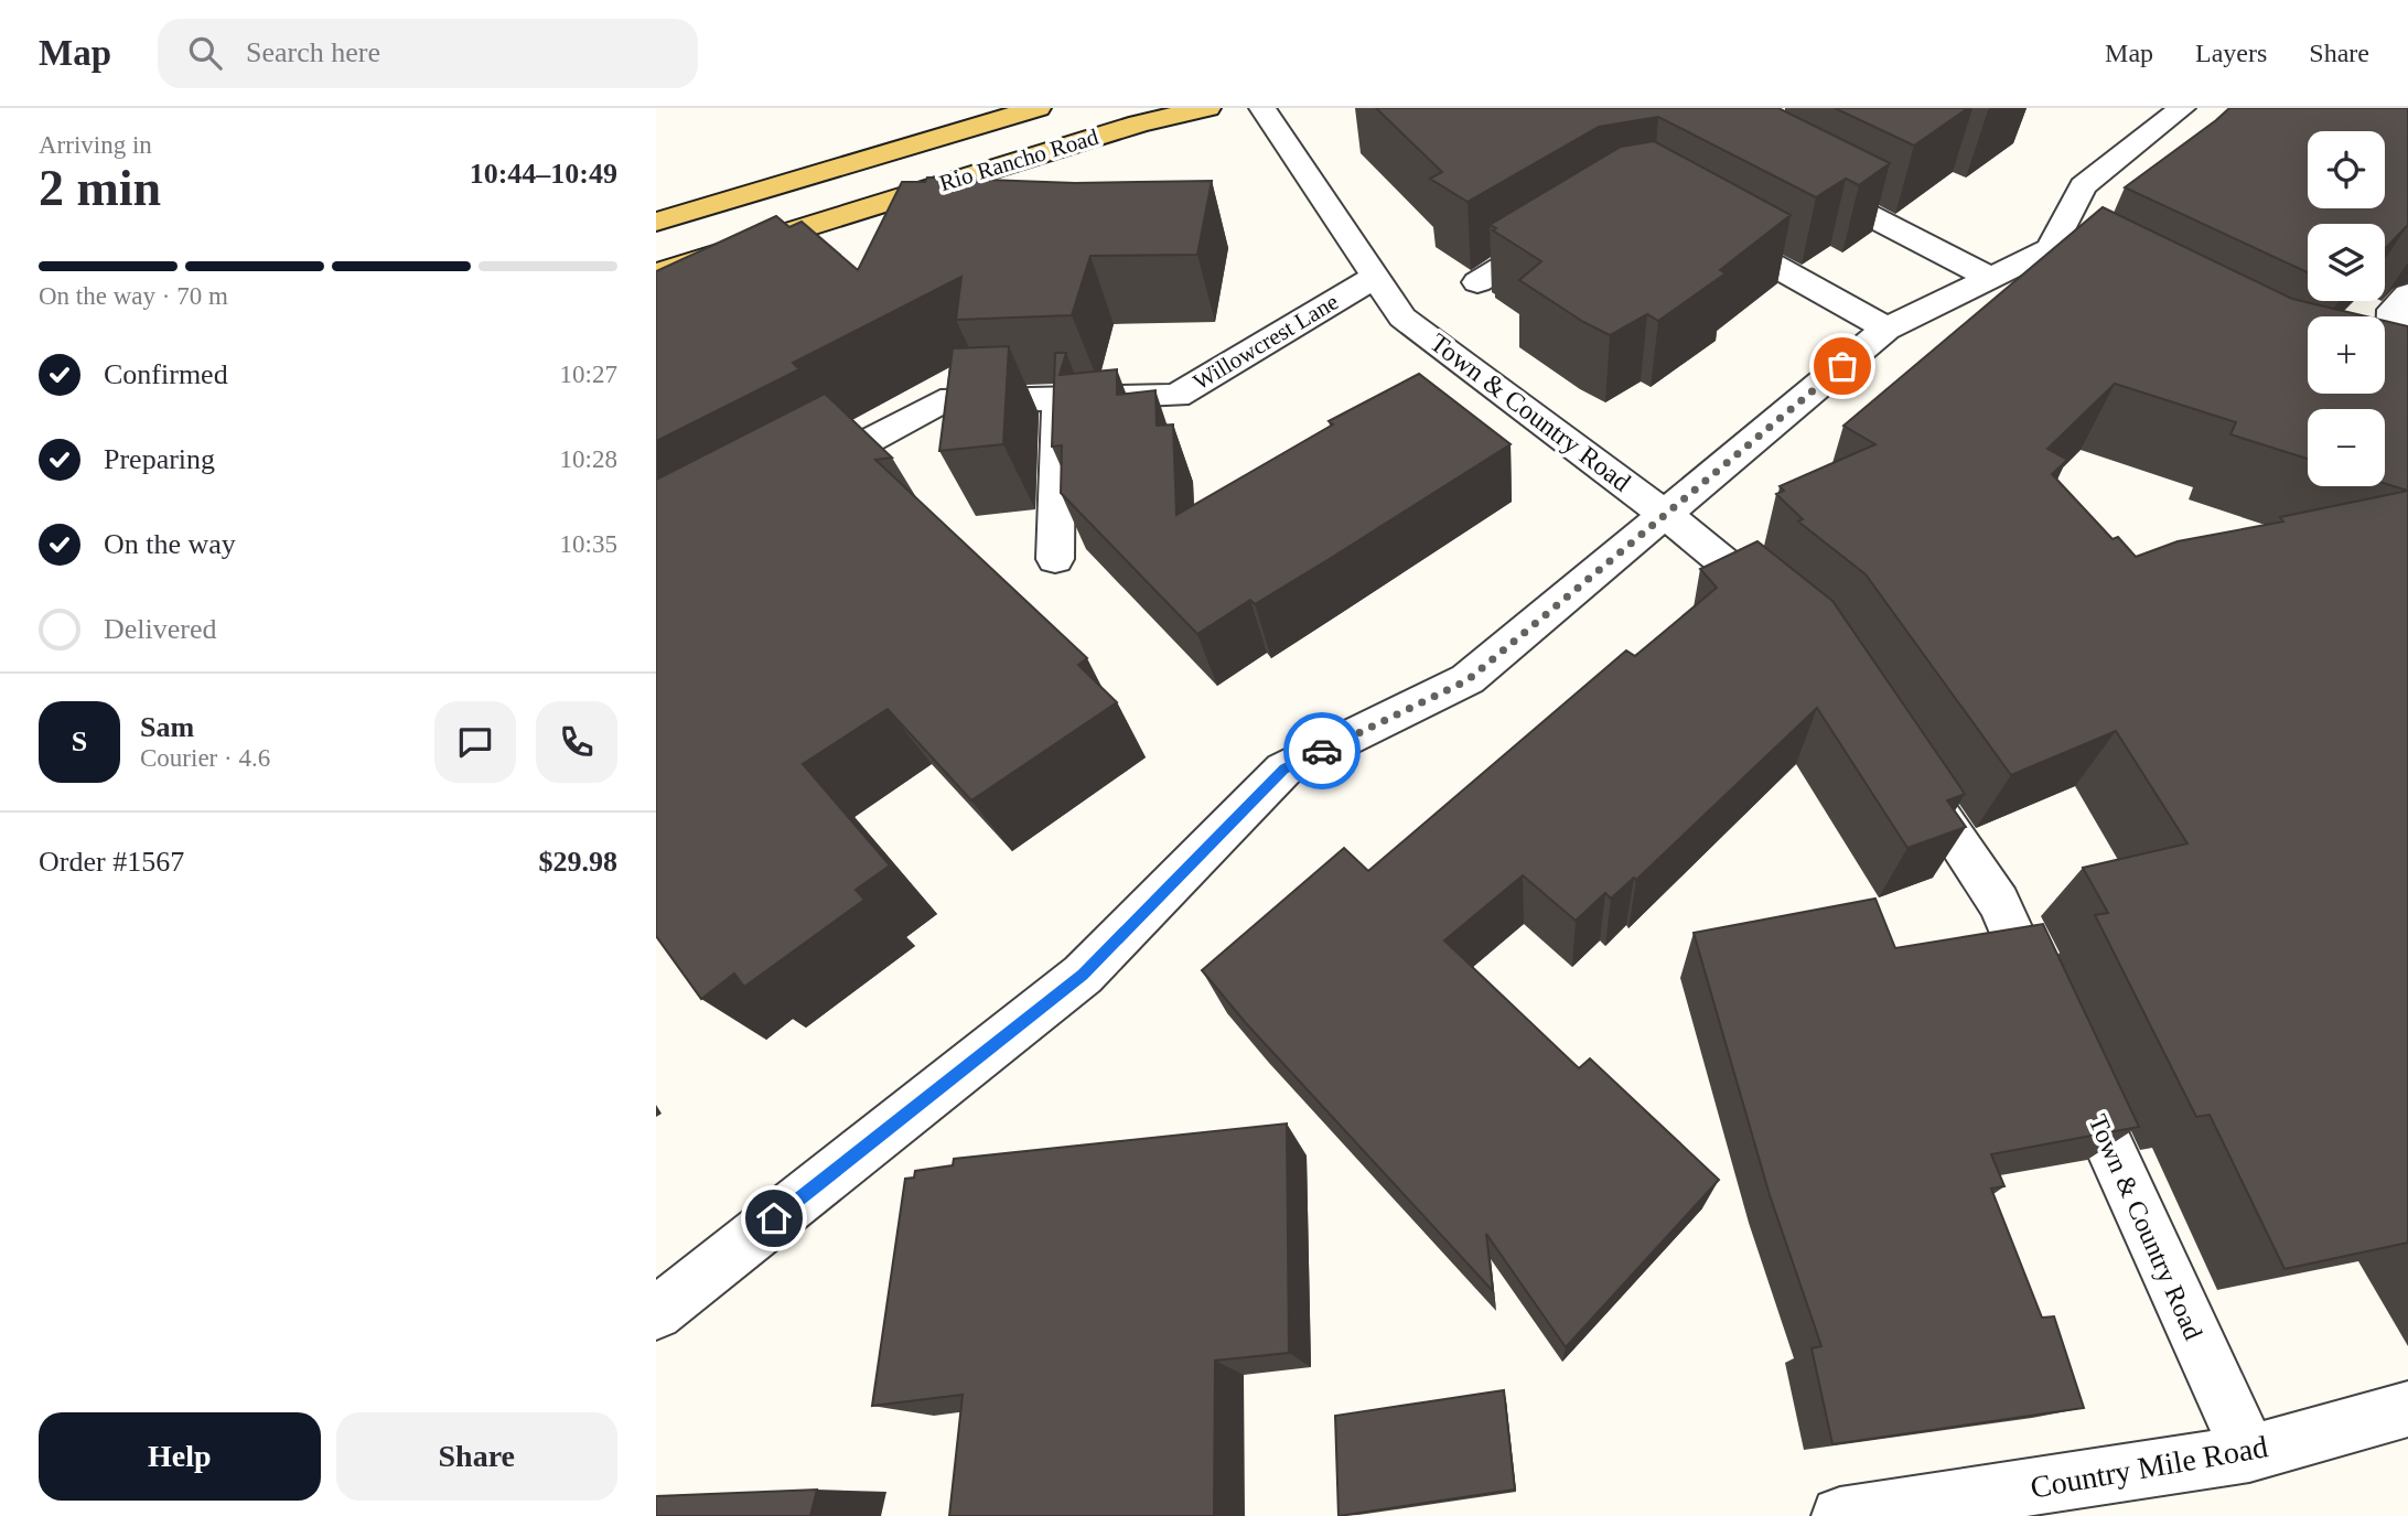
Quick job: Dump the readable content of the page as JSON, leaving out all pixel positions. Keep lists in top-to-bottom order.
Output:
{
  "streets": {
    "main road": ["Rio Rancho Road"],
    "street": ["Willowcrest Lane", "Town & Country Road", "Country Mile Road"]
  },
  "crossings": [
    ["Willowcrest Lane", "Town & Country Road"],
    ["Town & Country Road", "Country Mile Road"]
  ],
  "page": {
    "header": "Map",
    "search": "Search here",
    "nav": ["Map", "Layers", "Share"],
    "heading": ["2 min", "Arriving in", "10:44–10:49"],
    "panel": [
      "Sam",
      "Courier · 4.6",
      "Order #1567",
      "$29.98"
    ],
    "map_buttons": ["+", "−"],
    "bar": "On the way · 70 m",
    "list": [
      ["Confirmed", "10:27"],
      ["Preparing", "10:28"],
      ["On the way", "10:35"],
      "Delivered"
    ],
    "round": "S",
    "buttons": ["Help", "Share"]
  }
}
